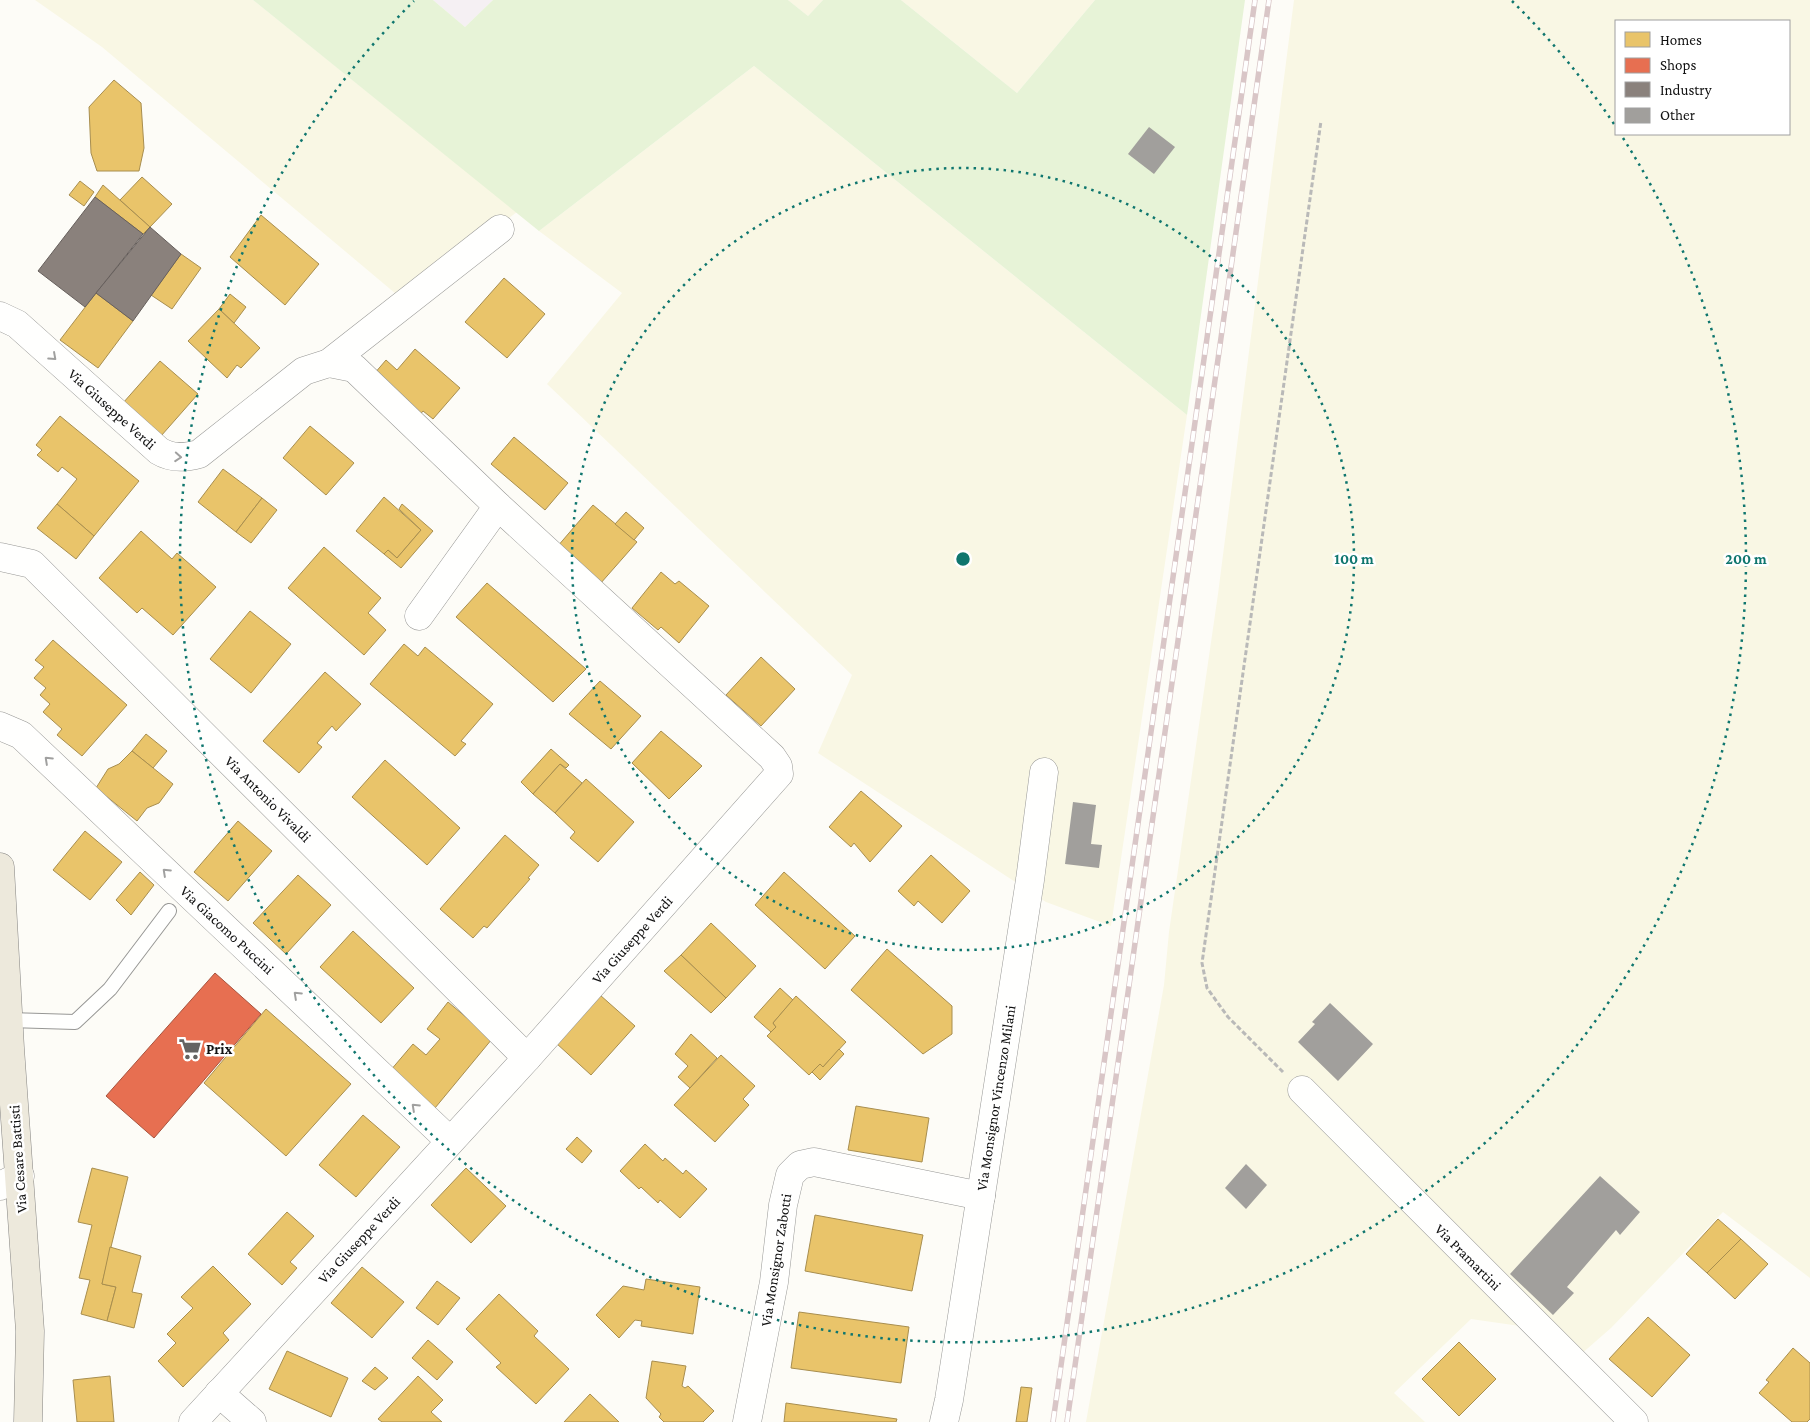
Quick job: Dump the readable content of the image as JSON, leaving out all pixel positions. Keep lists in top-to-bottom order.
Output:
{
  "streets": {
    "main road": ["Via Cesare Battisti"],
    "street": [
      "Via Giuseppe Verdi",
      "Via Antonio Vivaldi",
      "Via Giacomo Puccini",
      "Via Monsignor Vincenzo Milani",
      "Via Pramartini",
      "Via Monsignor Zabotti"
    ]
  },
  "crossings": [
    ["Via Giuseppe Verdi", "Via Antonio Vivaldi"],
    ["Via Giuseppe Verdi", "Via Giacomo Puccini"],
    ["Via Monsignor Vincenzo Milani", "Via Monsignor Zabotti"]
  ],
  "one_way": ["Via Giacomo Puccini"],
  "places": {
    "supermarket": ["Prix"]
  },
  "legend": [
    "Homes",
    "Shops",
    "Industry",
    "Other"
  ],
  "rings": ["100 m", "200 m"]
}
